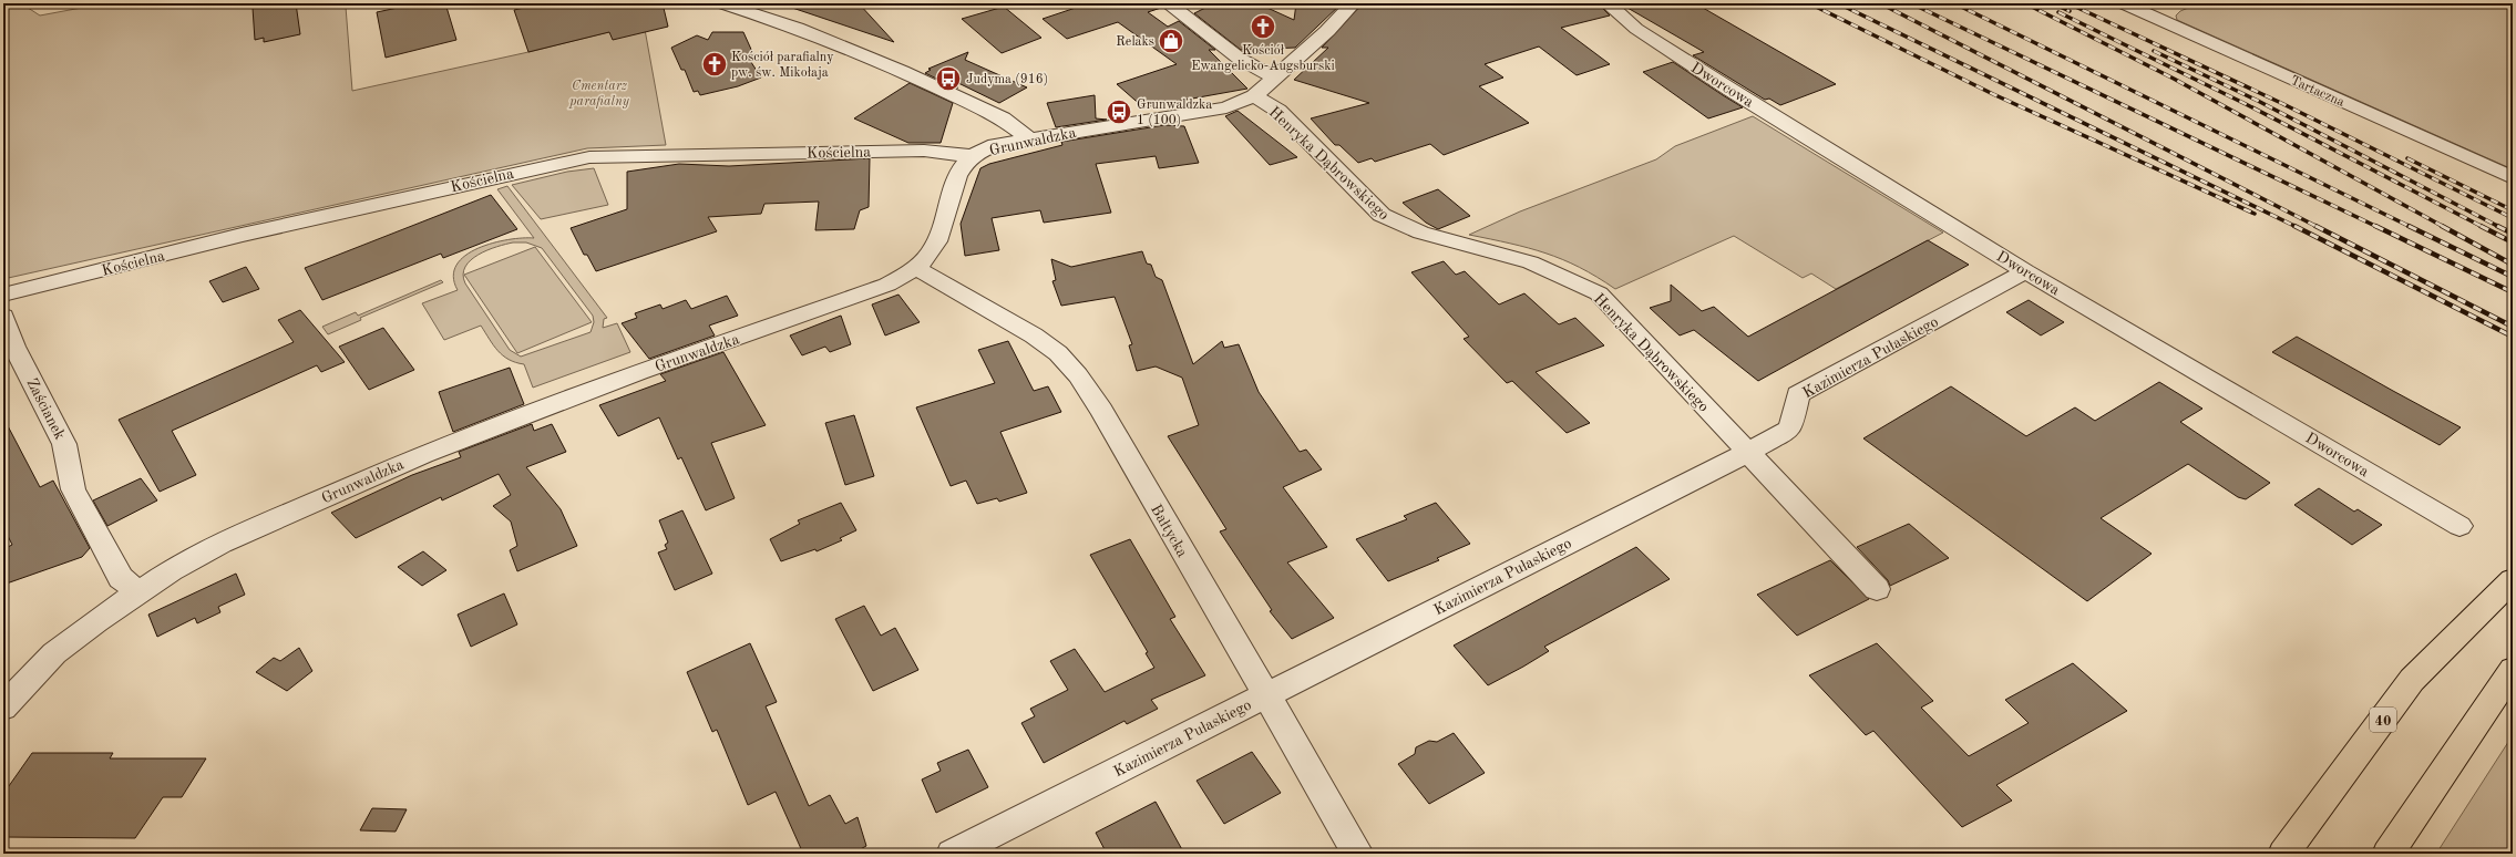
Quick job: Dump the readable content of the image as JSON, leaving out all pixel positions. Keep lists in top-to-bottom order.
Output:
{
  "streets": {
    "main road": ["40"],
    "street": [
      "Dworcowa",
      "Tartaczna",
      "Grunwaldzka",
      "Kościelna",
      "Henryka Dąbrowskiego",
      "Kazimierza Pułaskiego",
      "Zaścianek",
      "Bałtycka"
    ]
  },
  "crossings": [
    ["Dworcowa", "Kazimierza Pułaskiego"],
    ["Grunwaldzka", "Kościelna"],
    ["Grunwaldzka", "Henryka Dąbrowskiego"],
    ["Grunwaldzka", "Zaścianek"],
    ["Grunwaldzka", "Bałtycka"],
    ["Henryka Dąbrowskiego", "Kazimierza Pułaskiego"],
    ["Kazimierza Pułaskiego", "Bałtycka"]
  ],
  "parks": ["Cmentarz parafialny"],
  "places": {
    "church": ["Kościół Ewangelicko-Augsburski", "Kościół parafialny pw. św. Mikołaja"],
    "shop": ["Relaks"],
    "bus stop": ["Judyma (916)", "Grunwaldzka 1 (100)"]
  }
}
